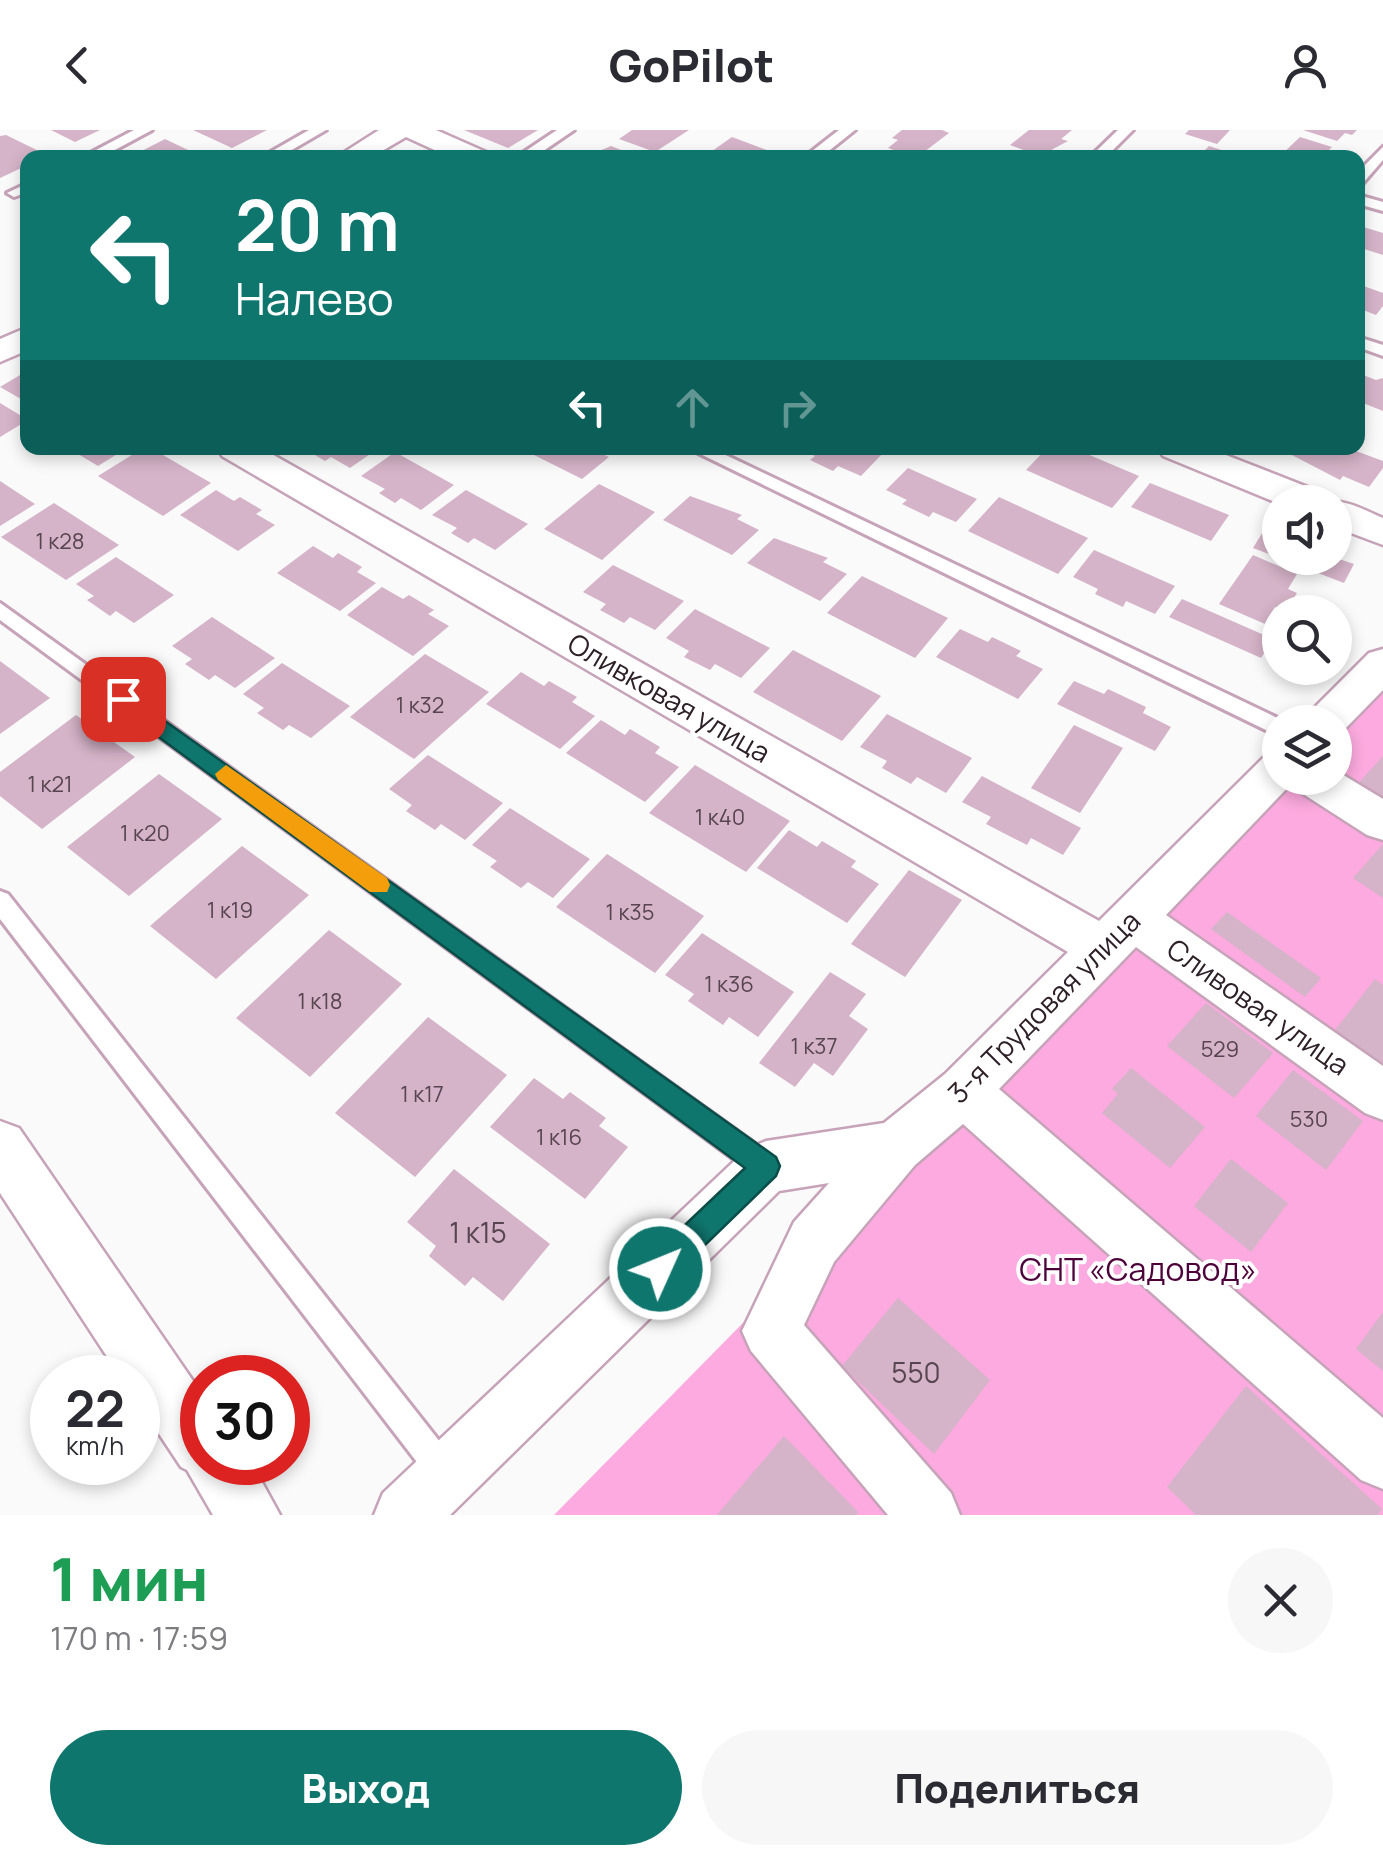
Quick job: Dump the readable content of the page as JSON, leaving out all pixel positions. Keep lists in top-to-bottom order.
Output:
{
  "streets": {
    "street": ["Оливковая улица", "3-я Трудовая улица", "Сливовая улица"]
  },
  "crossings": [
    ["Оливковая улица", "3-я Трудовая улица"],
    ["Оливковая улица", "Сливовая улица"],
    ["3-я Трудовая улица", "Сливовая улица"]
  ],
  "parks": ["СНТ «Садовод»"],
  "house_numbers": [
    "1 к28",
    "1 к32",
    "1 к21",
    "1 к40",
    "1 к20",
    "1 к19",
    "1 к35",
    "1 к36",
    "1 к18",
    "1 к37",
    "529",
    "1 к17",
    "530",
    "1 к16",
    "1 к15",
    "550"
  ],
  "page": {
    "header": "GoPilot",
    "turn": ["20 m", "Налево"],
    "speed": "22 km/h",
    "limit": "30",
    "heading": ["1 мин", "170 m · 17:59"],
    "buttons": ["Выход", "Поделиться"]
  }
}
